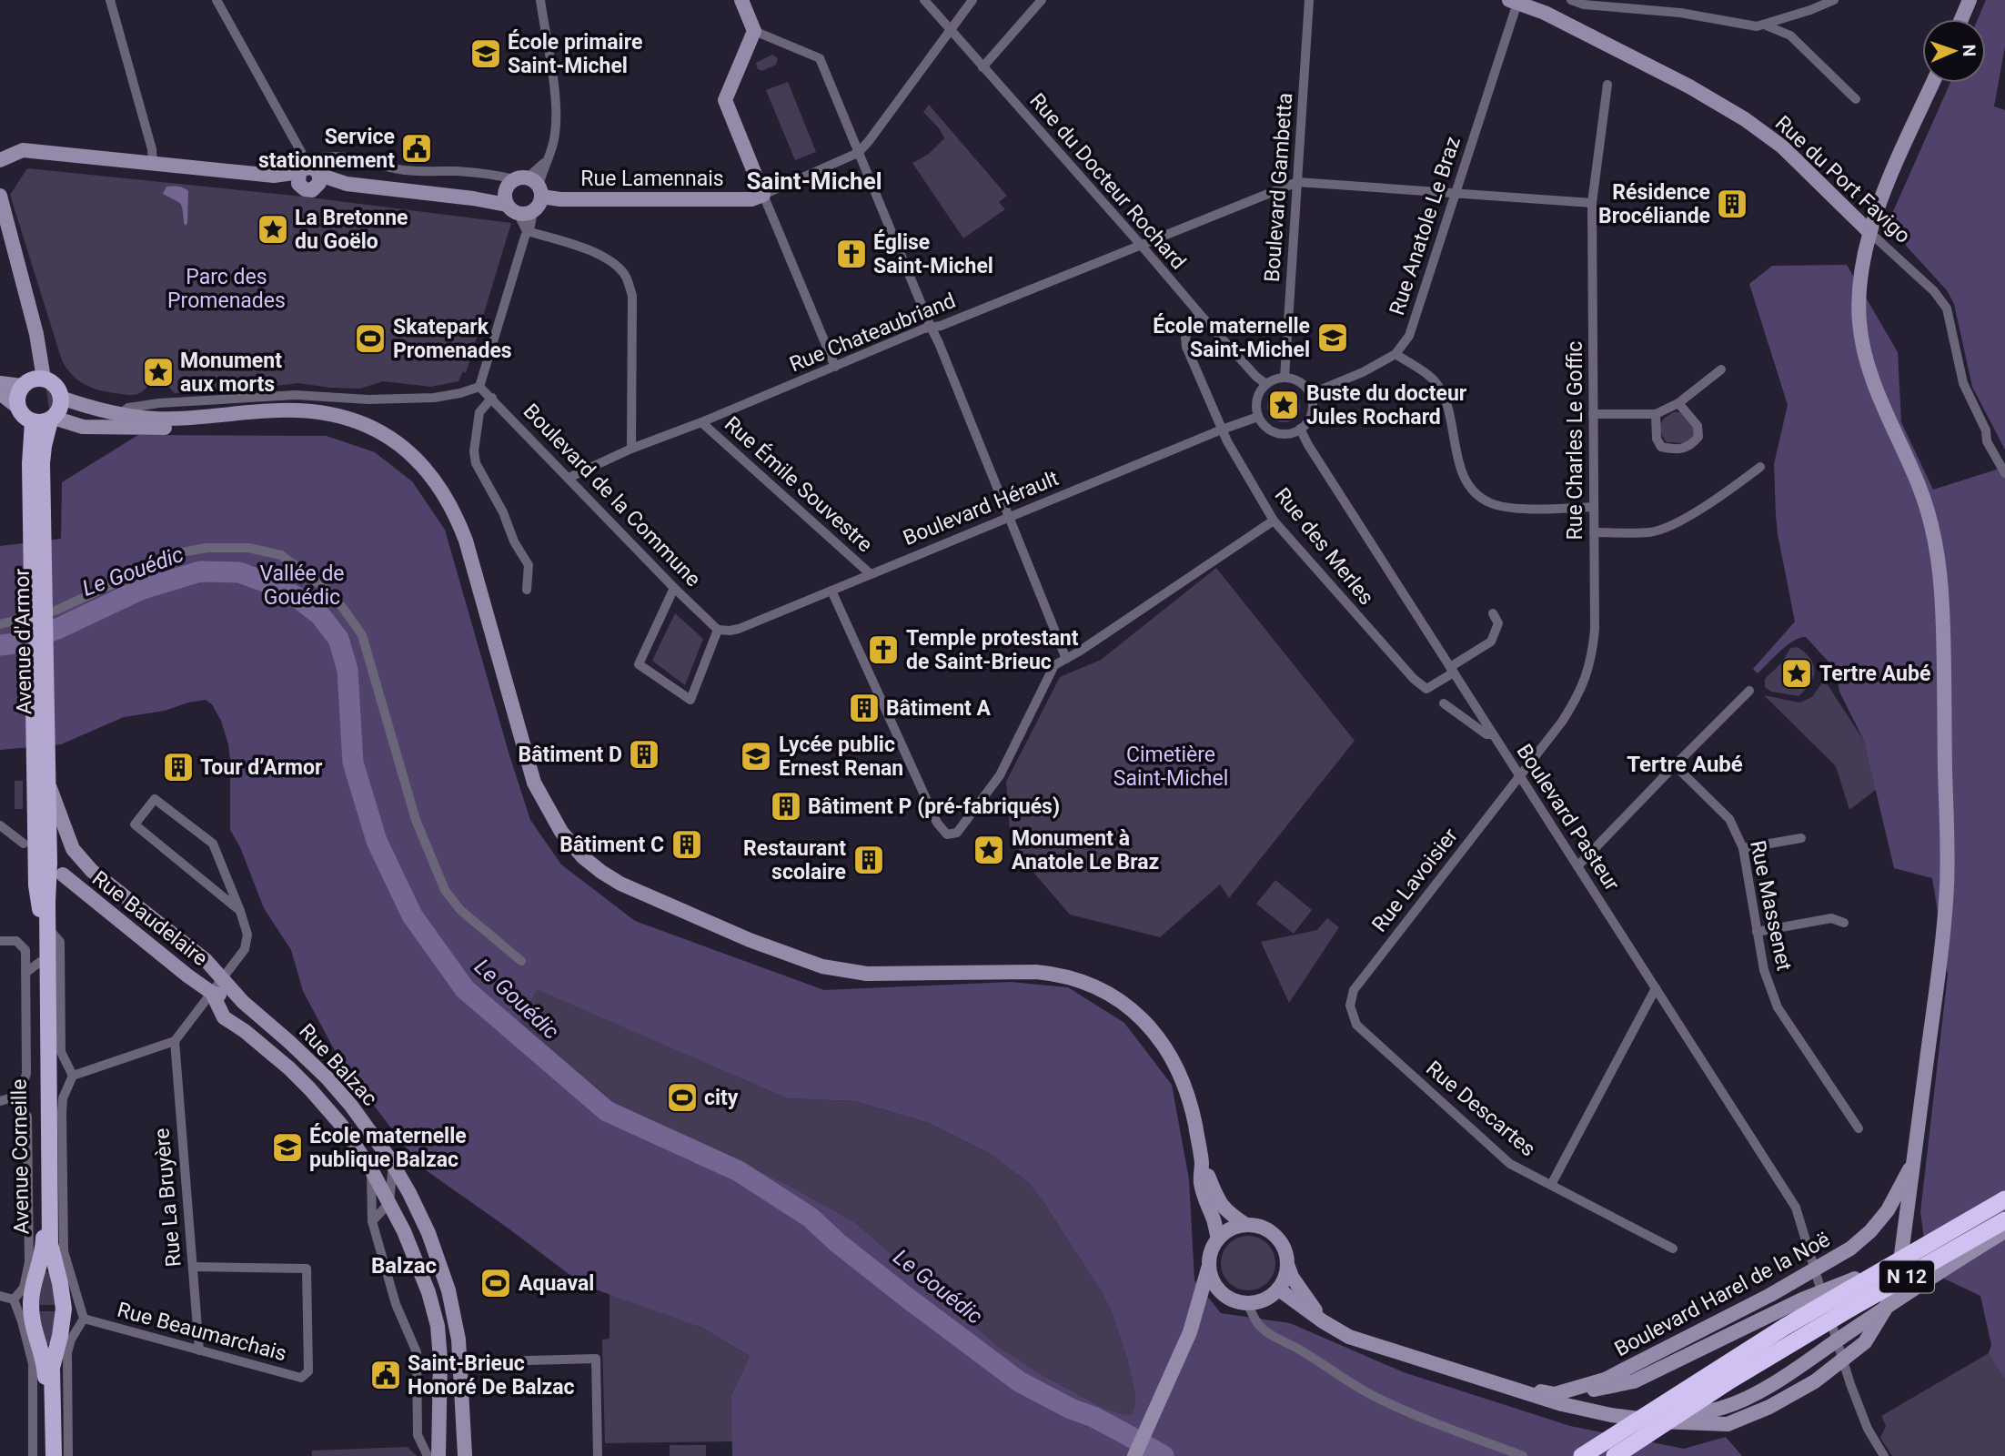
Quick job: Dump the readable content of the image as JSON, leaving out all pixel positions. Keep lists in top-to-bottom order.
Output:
{
  "streets": {
    "highway": ["N 12"],
    "main road": [
      "Rue Lamennais",
      "Rue du Port Favigo",
      "Avenue d'Armor",
      "Rue Baudelaire",
      "Rue Balzac",
      "Avenue Corneille",
      "Boulevard Harel de la Noë"
    ],
    "street": [
      "Rue du Docteur Rochard",
      "Boulevard Gambetta",
      "Rue Anatole Le Braz",
      "Rue Chateaubriand",
      "Rue Charles Le Goffic",
      "Rue Émile Souvestre",
      "Boulevard de la Commune",
      "Boulevard Hérault",
      "Rue des Merles",
      "Boulevard Pasteur",
      "Rue Lavoisier",
      "Rue Massenet",
      "Rue Descartes",
      "Rue La Bruyère",
      "Rue Beaumarchais"
    ]
  },
  "crossings": [
    ["Rue du Docteur Rochard", "Boulevard Gambetta"],
    ["Rue du Docteur Rochard", "Rue Anatole Le Braz"],
    ["Rue du Docteur Rochard", "Rue Chateaubriand"],
    ["Rue du Docteur Rochard", "Boulevard Hérault"],
    ["Rue du Docteur Rochard", "Rue des Merles"],
    ["Rue du Docteur Rochard", "Boulevard Pasteur"],
    ["Boulevard Gambetta", "Rue Anatole Le Braz"],
    ["Boulevard Gambetta", "Rue Chateaubriand"],
    ["Boulevard Gambetta", "Boulevard Hérault"],
    ["Boulevard Gambetta", "Boulevard Pasteur"],
    ["Rue Anatole Le Braz", "Boulevard Hérault"],
    ["Rue Anatole Le Braz", "Boulevard Pasteur"],
    ["Rue Chateaubriand", "Rue Émile Souvestre"],
    ["Rue Chateaubriand", "Boulevard de la Commune"],
    ["Rue Charles Le Goffic", "Boulevard Pasteur"],
    ["Rue Charles Le Goffic", "Rue Lavoisier"],
    ["Rue Émile Souvestre", "Boulevard Hérault"],
    ["Boulevard de la Commune", "Boulevard Hérault"],
    ["Boulevard Hérault", "Rue des Merles"],
    ["Boulevard Hérault", "Boulevard Pasteur"],
    ["Rue des Merles", "Boulevard Pasteur"],
    ["Avenue d'Armor", "Rue Balzac"],
    ["Avenue d'Armor", "Avenue Corneille"],
    ["Boulevard Pasteur", "Rue Lavoisier"],
    ["Rue Lavoisier", "Rue Descartes"],
    ["Rue Baudelaire", "Rue Balzac"],
    ["Rue La Bruyère", "Rue Beaumarchais"]
  ],
  "districts": ["Saint-Michel", "Tertre Aubé", "Balzac"],
  "water": ["Le Gouédic"],
  "parks": ["Parc des Promenades", "Vallée de Gouédic", "Cimetière Saint-Michel"],
  "places": {
    "school or university": [
      "École primaire Saint-Michel",
      "École maternelle Saint-Michel",
      "Lycée public Ernest Renan",
      "École maternelle publique Balzac"
    ],
    "public building": ["Service stationnement", "Saint-Brieuc Honoré De Balzac"],
    "building": [
      "Résidence Brocéliande",
      "Bâtiment A",
      "Bâtiment D",
      "Tour d’Armor",
      "Bâtiment P (pré-fabriqués)",
      "Bâtiment C",
      "Restaurant scolaire"
    ],
    "place": [
      "La Bretonne du Goëlo",
      "Monument aux morts",
      "Buste du docteur Jules Rochard",
      "Tertre Aubé",
      "Monument à Anatole Le Braz"
    ],
    "church": ["Église Saint-Michel", "Temple protestant de Saint-Brieuc"],
    "sports": ["Skatepark Promenades", "city", "Aquaval"]
  },
  "north": "right"
}
